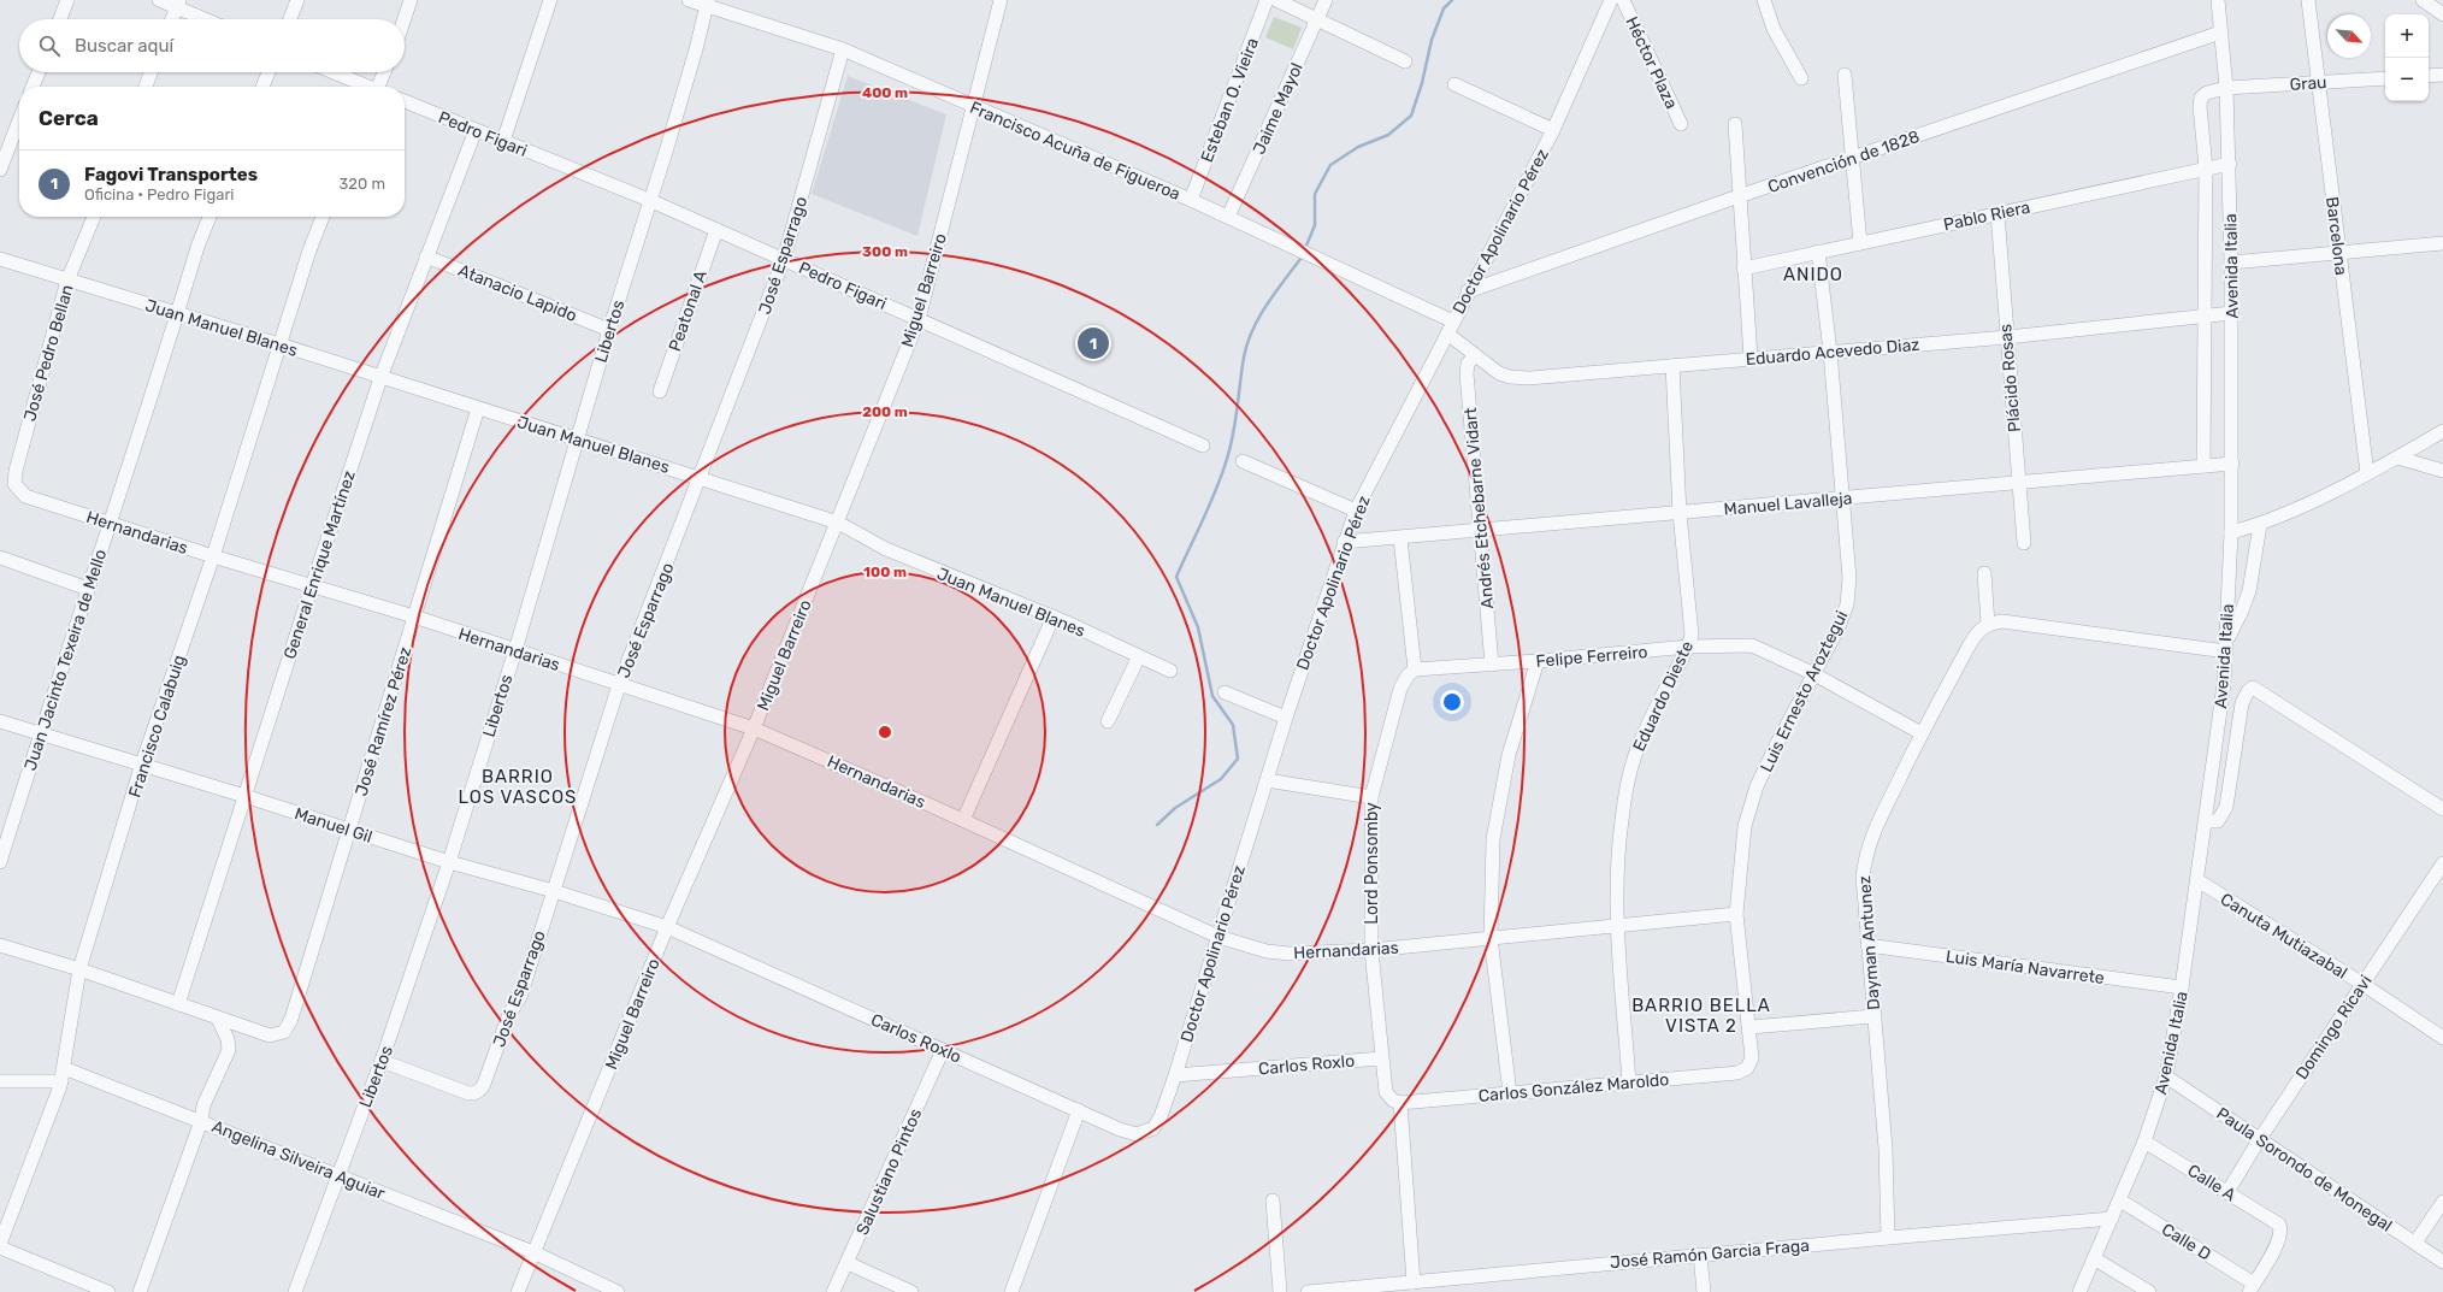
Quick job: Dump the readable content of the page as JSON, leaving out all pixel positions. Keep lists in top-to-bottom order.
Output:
{
  "streets": {
    "street": [
      "Héctor Plaza",
      "Grau",
      "Esteban O. Vieira",
      "Jaime Mayol",
      "Pedro Figari",
      "Francisco Acuña de Figueroa",
      "Convención de 1828",
      "Pablo Riera",
      "Doctor Apolinario Pérez",
      "Barcelona",
      "José Esparrago",
      "Avenida Italia",
      "Miguel Barreiro",
      "Atanacio Lapido",
      "Peatonal A",
      "Juan Manuel Blanes",
      "Libertos",
      "Eduardo Acevedo Diaz",
      "José Pedro Bellan",
      "Plácido Rosas",
      "Manuel Lavalleja",
      "Andrés Etchebarne Vidart",
      "Hernandarias",
      "General Enrique Martínez",
      "Felipe Ferreiro",
      "Juan Jacinto Texeira de Mello",
      "Luis Ernesto Aroztegui",
      "Eduardo Dieste",
      "José Ramírez Pérez",
      "Francisco Calabuig",
      "Manuel Gil",
      "Lord Ponsomby",
      "Canuta Mutiazabal",
      "Dayman Antunez",
      "Luis María Navarrete",
      "Domingo Ricavi",
      "Carlos Roxlo",
      "Carlos González Maroldo",
      "Angelina Silveira Aguiar",
      "Paula Sorondo de Monegal",
      "Salustiano Pintos",
      "Calle A",
      "Calle D",
      "José Ramón Garcia Fraga"
    ]
  },
  "crossings": [
    ["Héctor Plaza", "Doctor Apolinario Pérez"],
    ["Grau", "Pablo Riera"],
    ["Grau", "Barcelona"],
    ["Grau", "Avenida Italia"],
    ["Grau", "Eduardo Acevedo Diaz"],
    ["Grau", "Manuel Lavalleja"],
    ["Esteban O. Vieira", "Francisco Acuña de Figueroa"],
    ["Jaime Mayol", "Francisco Acuña de Figueroa"],
    ["Pedro Figari", "José Esparrago"],
    ["Pedro Figari", "Miguel Barreiro"],
    ["Pedro Figari", "Peatonal A"],
    ["Pedro Figari", "Libertos"],
    ["Pedro Figari", "General Enrique Martínez"],
    ["Francisco Acuña de Figueroa", "Doctor Apolinario Pérez"],
    ["Francisco Acuña de Figueroa", "José Esparrago"],
    ["Francisco Acuña de Figueroa", "Miguel Barreiro"],
    ["Francisco Acuña de Figueroa", "Libertos"],
    ["Convención de 1828", "Doctor Apolinario Pérez"],
    ["Convención de 1828", "Avenida Italia"],
    ["Pablo Riera", "Avenida Italia"],
    ["Pablo Riera", "Plácido Rosas"],
    ["Pablo Riera", "Luis Ernesto Aroztegui"],
    ["Doctor Apolinario Pérez", "Eduardo Acevedo Diaz"],
    ["Doctor Apolinario Pérez", "Manuel Lavalleja"],
    ["Doctor Apolinario Pérez", "Hernandarias"],
    ["Doctor Apolinario Pérez", "Carlos Roxlo"],
    ["José Esparrago", "Juan Manuel Blanes"],
    ["José Esparrago", "Libertos"],
    ["José Esparrago", "Hernandarias"],
    ["José Esparrago", "Manuel Gil"],
    ["Avenida Italia", "Eduardo Acevedo Diaz"],
    ["Avenida Italia", "Manuel Lavalleja"],
    ["Avenida Italia", "Canuta Mutiazabal"],
    ["Avenida Italia", "Luis María Navarrete"],
    ["Avenida Italia", "Paula Sorondo de Monegal"],
    ["Avenida Italia", "Calle A"],
    ["Avenida Italia", "Calle D"],
    ["Avenida Italia", "José Ramón Garcia Fraga"],
    ["Miguel Barreiro", "Juan Manuel Blanes"],
    ["Miguel Barreiro", "Hernandarias"],
    ["Miguel Barreiro", "Manuel Gil"],
    ["Miguel Barreiro", "Carlos Roxlo"],
    ["Miguel Barreiro", "Angelina Silveira Aguiar"],
    ["Atanacio Lapido", "Libertos"],
    ["Atanacio Lapido", "General Enrique Martínez"],
    ["Juan Manuel Blanes", "Libertos"],
    ["Juan Manuel Blanes", "José Pedro Bellan"],
    ["Juan Manuel Blanes", "General Enrique Martínez"],
    ["Juan Manuel Blanes", "Juan Jacinto Texeira de Mello"],
    ["Juan Manuel Blanes", "José Ramírez Pérez"],
    ["Juan Manuel Blanes", "Francisco Calabuig"],
    ["Libertos", "Hernandarias"],
    ["Libertos", "Manuel Gil"],
    ["Libertos", "Angelina Silveira Aguiar"],
    ["Eduardo Acevedo Diaz", "Plácido Rosas"],
    ["Eduardo Acevedo Diaz", "Andrés Etchebarne Vidart"],
    ["Eduardo Acevedo Diaz", "Luis Ernesto Aroztegui"],
    ["Eduardo Acevedo Diaz", "Eduardo Dieste"],
    ["José Pedro Bellan", "Hernandarias"],
    ["Plácido Rosas", "Manuel Lavalleja"],
    ["Manuel Lavalleja", "Andrés Etchebarne Vidart"],
    ["Manuel Lavalleja", "Luis Ernesto Aroztegui"],
    ["Manuel Lavalleja", "Eduardo Dieste"],
    ["Andrés Etchebarne Vidart", "Felipe Ferreiro"],
    ["Hernandarias", "General Enrique Martínez"],
    ["Hernandarias", "Juan Jacinto Texeira de Mello"],
    ["Hernandarias", "Luis Ernesto Aroztegui"],
    ["Hernandarias", "Eduardo Dieste"],
    ["Hernandarias", "José Ramírez Pérez"],
    ["Hernandarias", "Francisco Calabuig"],
    ["Hernandarias", "Lord Ponsomby"],
    ["General Enrique Martínez", "Manuel Gil"],
    ["Felipe Ferreiro", "Luis Ernesto Aroztegui"],
    ["Felipe Ferreiro", "Eduardo Dieste"],
    ["Felipe Ferreiro", "Lord Ponsomby"],
    ["Felipe Ferreiro", "Dayman Antunez"],
    ["Juan Jacinto Texeira de Mello", "Manuel Gil"],
    ["Luis Ernesto Aroztegui", "Carlos González Maroldo"],
    ["Eduardo Dieste", "Carlos González Maroldo"],
    ["José Ramírez Pérez", "Manuel Gil"],
    ["Francisco Calabuig", "Manuel Gil"],
    ["Francisco Calabuig", "Angelina Silveira Aguiar"],
    ["Manuel Gil", "Carlos Roxlo"],
    ["Lord Ponsomby", "Carlos Roxlo"],
    ["Lord Ponsomby", "Carlos González Maroldo"],
    ["Canuta Mutiazabal", "Domingo Ricavi"],
    ["Dayman Antunez", "Luis María Navarrete"],
    ["Dayman Antunez", "José Ramón Garcia Fraga"],
    ["Domingo Ricavi", "Paula Sorondo de Monegal"],
    ["Domingo Ricavi", "Calle A"],
    ["Carlos Roxlo", "Salustiano Pintos"],
    ["Calle A", "Calle D"]
  ],
  "districts": ["ANIDO", "BARRIO LOS VASCOS", "BARRIO BELLA VISTA 2"],
  "north": "bottom right",
  "page": {
    "map_buttons": ["+", "−"],
    "search": "Buscar aquí",
    "heading": "Cerca",
    "list": [
      {
        "mark": "1",
        "name": "Fagovi Transportes",
        "note": "Oficina · Pedro Figari",
        "value": "320 m"
      }
    ],
    "pins": "1"
  },
  "rings": [
    "400 m",
    "300 m",
    "200 m",
    "100 m"
  ]
}
